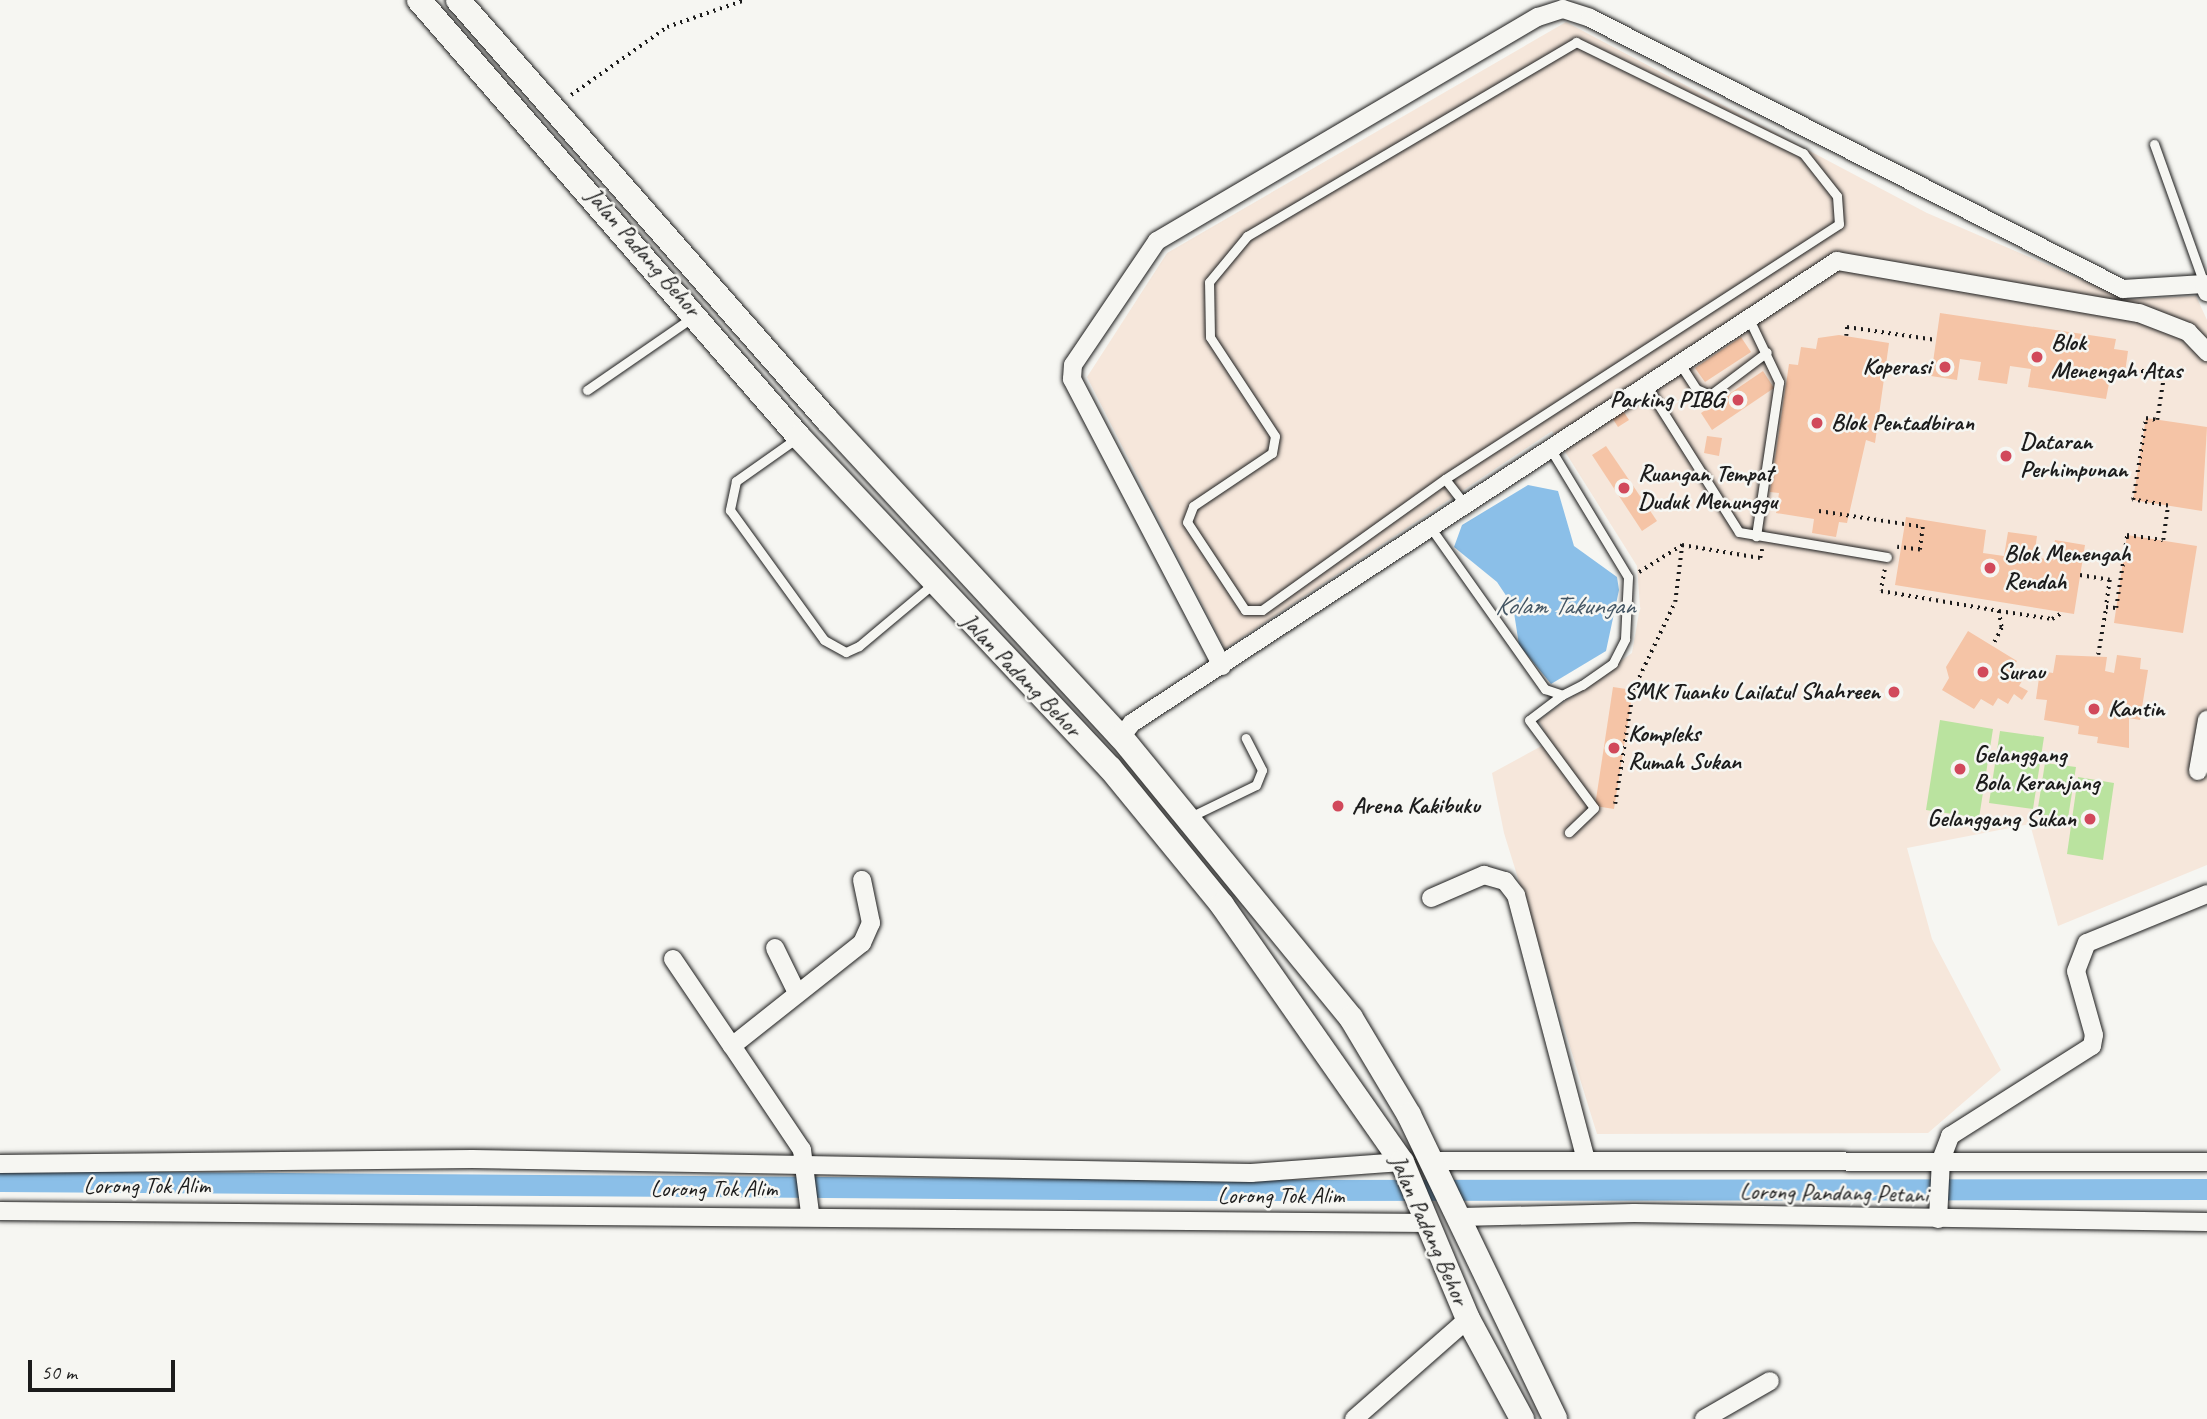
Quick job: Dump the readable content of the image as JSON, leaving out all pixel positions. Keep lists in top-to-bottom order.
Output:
{
  "streets": {
    "main road": ["Jalan Padang Behor"],
    "street": ["Lorong Tok Alim", "Lorong Pandang Petani"]
  },
  "crossings": [
    ["Jalan Padang Behor", "Lorong Tok Alim"],
    ["Jalan Padang Behor", "Lorong Pandang Petani"]
  ],
  "water": ["Kolam Takungan"],
  "places": [
    "Blok Menengah Atas",
    "Koperasi",
    "Parking PIBG",
    "Blok Pentadbiran",
    "Dataran Perhimpunan",
    "Ruangan Tempat Duduk Menunggu",
    "Blok Menengah Rendah",
    "Surau",
    "SMK Tuanku Lailatul Shahreen",
    "Kantin",
    "Kompleks Rumah Sukan",
    "Gelanggang Bola Keranjang",
    "Arena Kakibuku",
    "Gelanggang Sukan"
  ],
  "scale_bar": "50 m"
}
